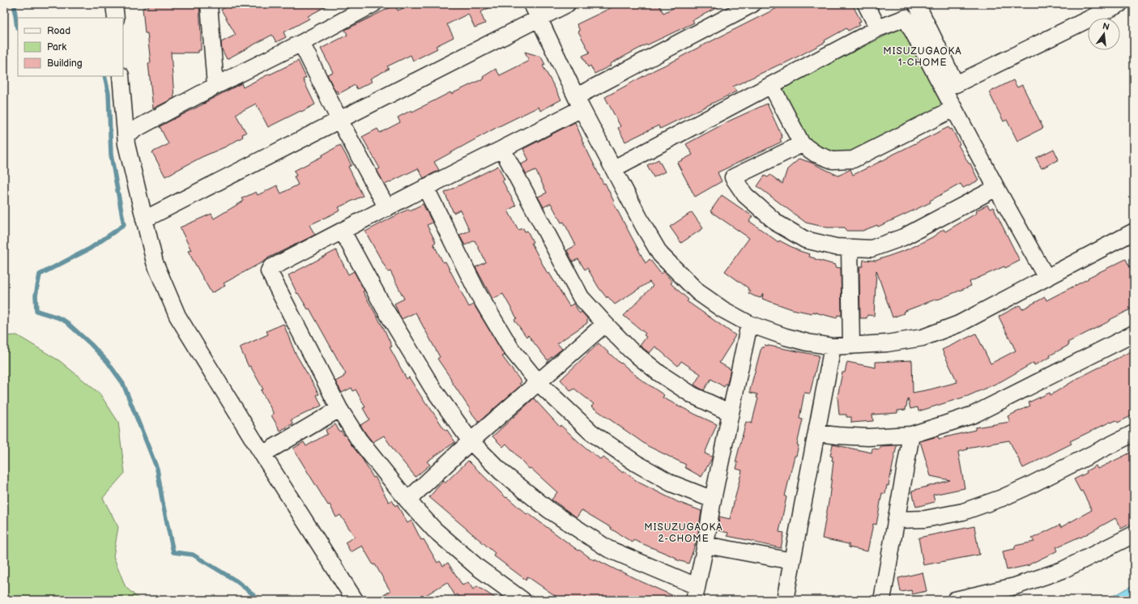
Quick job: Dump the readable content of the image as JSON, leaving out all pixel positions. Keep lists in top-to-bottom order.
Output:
{
  "districts": ["MISUZUGAOKA 1-CHOME", "MISUZUGAOKA 2-CHOME"],
  "legend": ["Road", "Park", "Building"],
  "north": "top"
}
